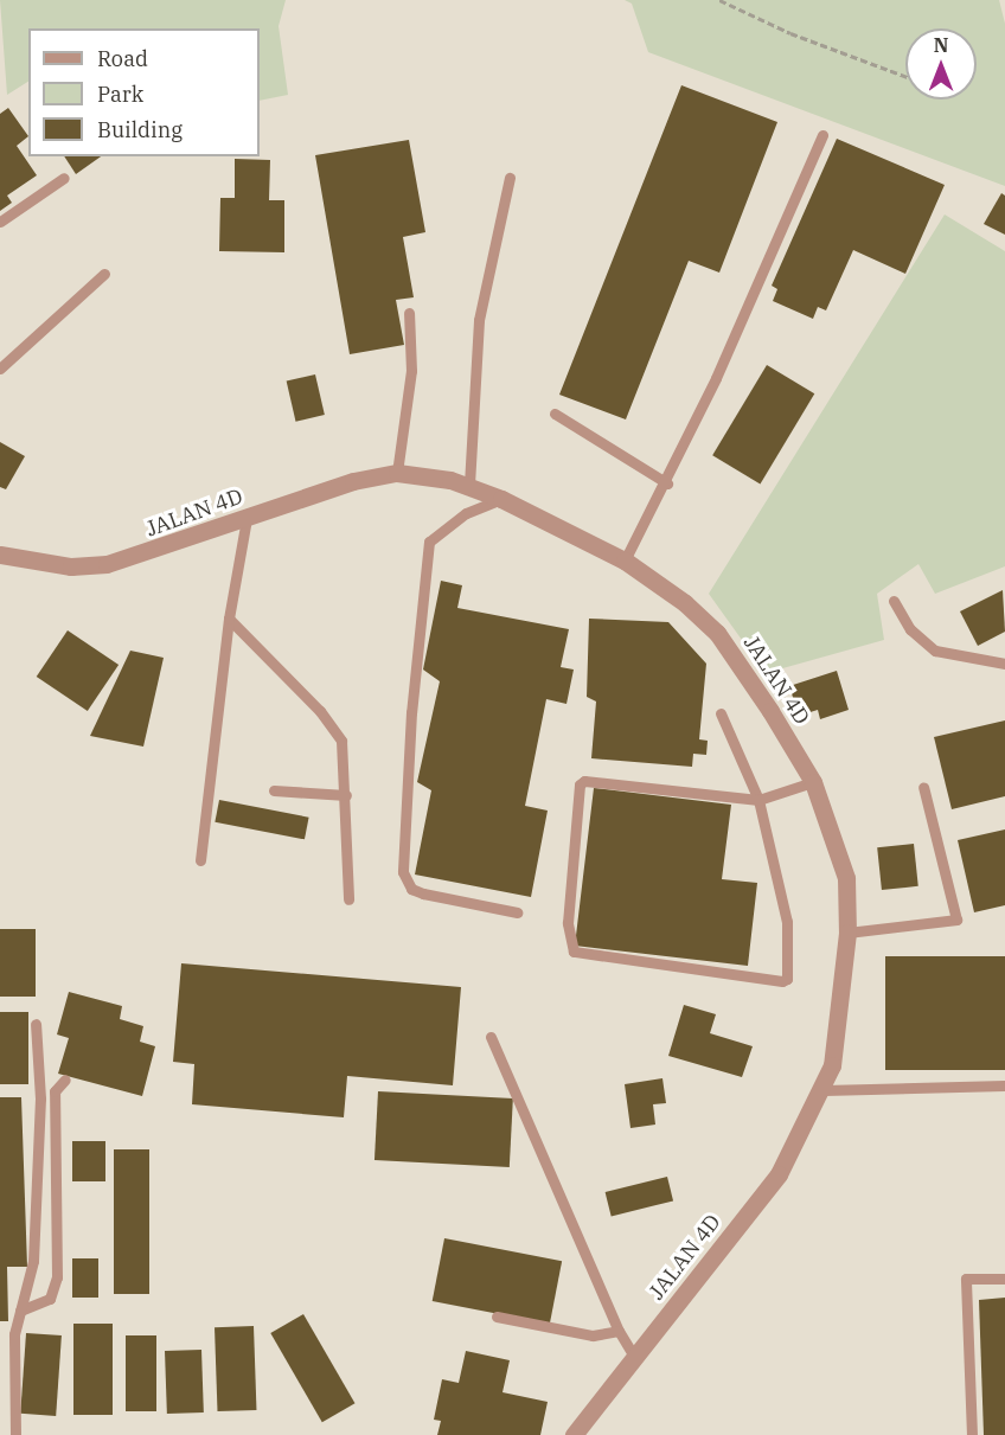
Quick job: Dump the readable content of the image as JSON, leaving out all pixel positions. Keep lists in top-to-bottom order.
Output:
{
  "streets": {
    "street": ["JALAN 4D"]
  },
  "legend": ["Road", "Park", "Building"],
  "north": "top"
}
